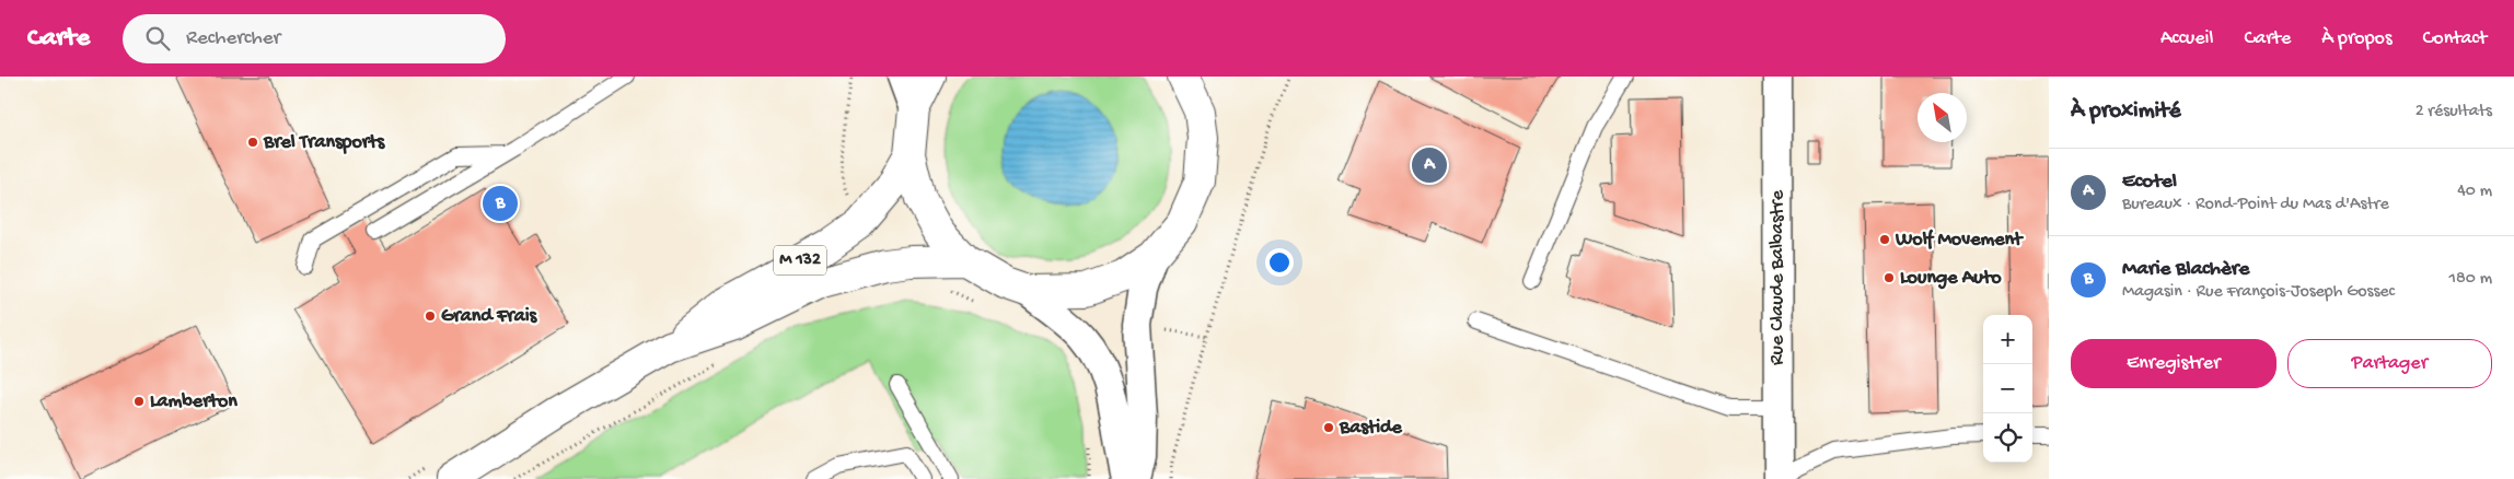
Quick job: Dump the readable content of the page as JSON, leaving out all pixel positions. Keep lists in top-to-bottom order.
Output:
{
  "streets": {
    "main road": ["M 132"],
    "street": ["Rue Claude Balbastre"]
  },
  "places": [
    "Brel Transports",
    "Wolf Movement",
    "Lounge Auto",
    "Grand Frais",
    "Lamberton",
    "Bastide"
  ],
  "north": "top left",
  "page": {
    "header": "Carte",
    "search": "Rechercher",
    "nav": [
      "Accueil",
      "Carte",
      "À propos",
      "Contact"
    ],
    "heading": ["À proximité", "2 résultats"],
    "pins": ["A", "B"],
    "list": [
      {
        "mark": "A",
        "name": "Ecotel",
        "note": "Bureaux · Rond-Point du Mas d'Astre",
        "value": "40 m"
      },
      {
        "mark": "B",
        "name": "Marie Blachère",
        "note": "Magasin · Rue François-Joseph Gossec",
        "value": "180 m"
      }
    ],
    "map_buttons": ["+", "−"],
    "buttons": ["Enregistrer", "Partager"]
  }
}
